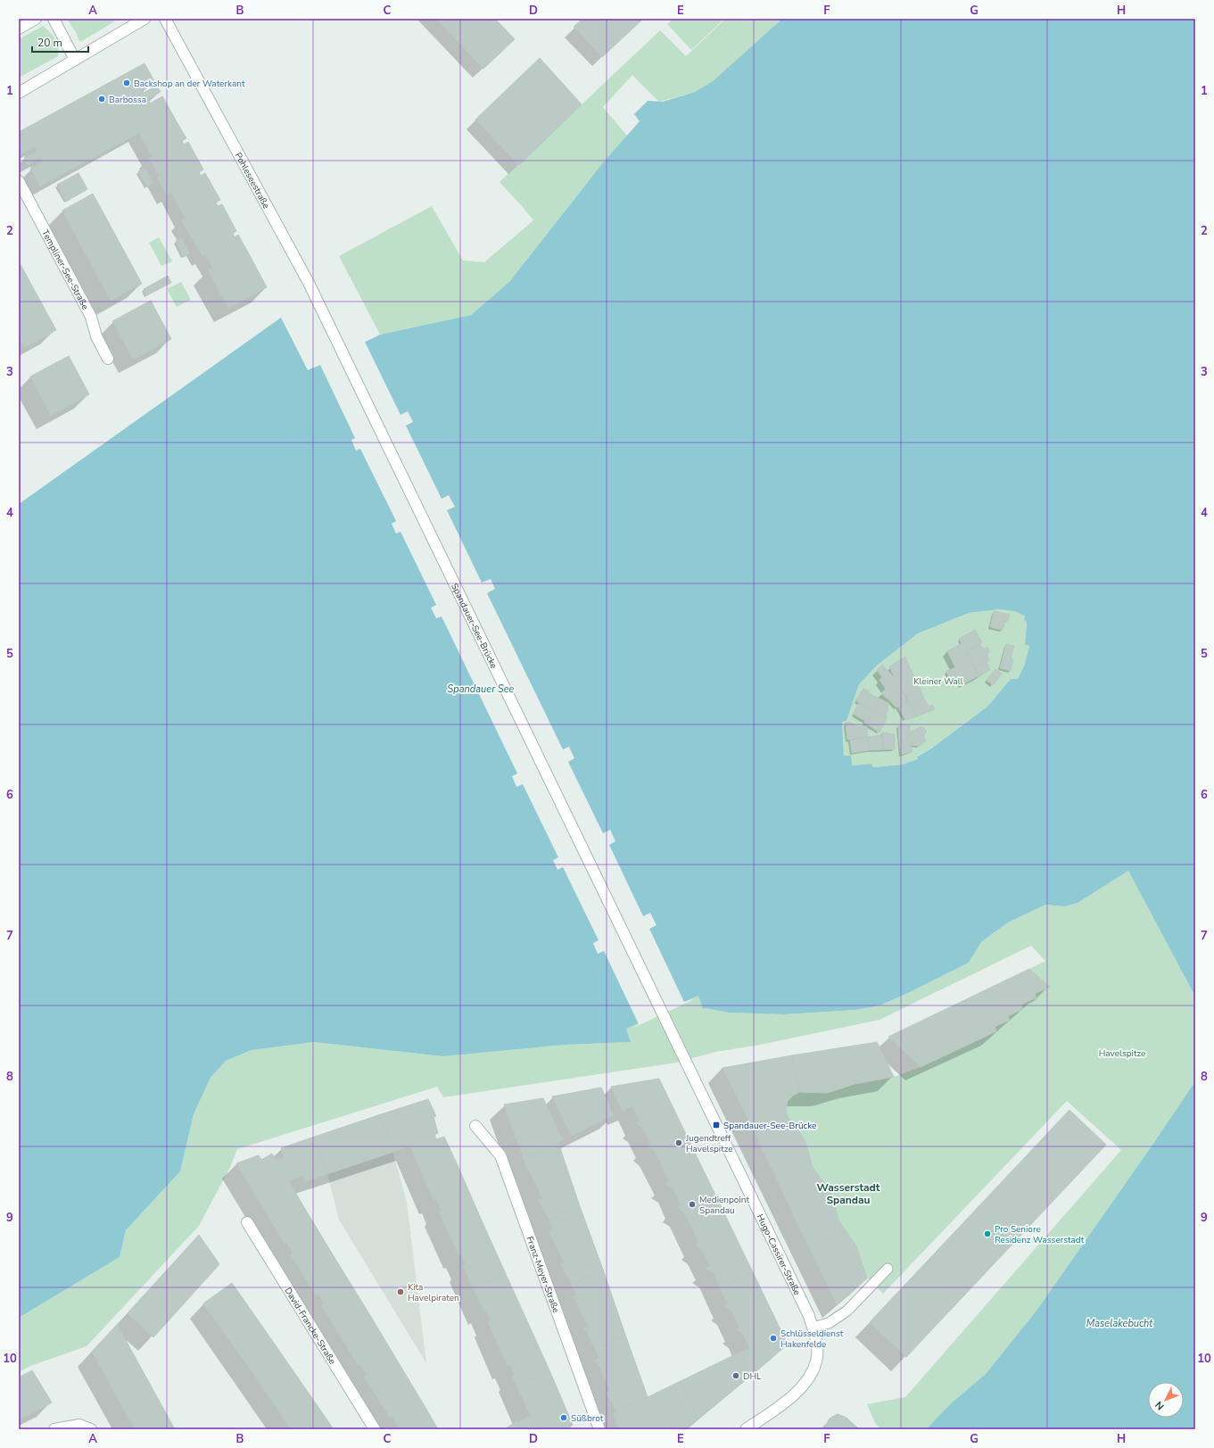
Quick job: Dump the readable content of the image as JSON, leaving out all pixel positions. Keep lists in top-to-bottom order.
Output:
{
  "streets": {
    "street": [
      "Pohleseestraße",
      "Templiner-See-Straße",
      "Spandauer-See-Brücke",
      "Hugo-Cassirer-Straße",
      "Franz-Meyer-Straße",
      "David-Francke-Straße"
    ]
  },
  "crossings": [
    ["Pohleseestraße", "Spandauer-See-Brücke"],
    ["Spandauer-See-Brücke", "Hugo-Cassirer-Straße"]
  ],
  "districts": ["Wasserstadt Spandau"],
  "water": ["Spandauer See", "Maselakebucht"],
  "parks": ["Kleiner Wall", "Havelspitze"],
  "places": {
    "other": [
      "Backshop an der Waterkant",
      "Barbossa",
      "Jugendtreff Havelspitze",
      "Medienpoint Spandau",
      "Pro Seniore Residenz Wasserstadt",
      "Kita Havelpiraten",
      "Schlüsseldienst Hakenfelde",
      "DHL",
      "Süßbrot"
    ],
    "transit": ["Spandauer-See-Brücke"]
  },
  "scale_bar": "20 m",
  "north": "bottom left",
  "grid": {
    "columns": [
      "A",
      "B",
      "C",
      "D",
      "E",
      "F",
      "G",
      "H"
    ],
    "rows": [
      "1",
      "2",
      "3",
      "4",
      "5",
      "6",
      "7",
      "8",
      "9",
      "10"
    ]
  }
}
